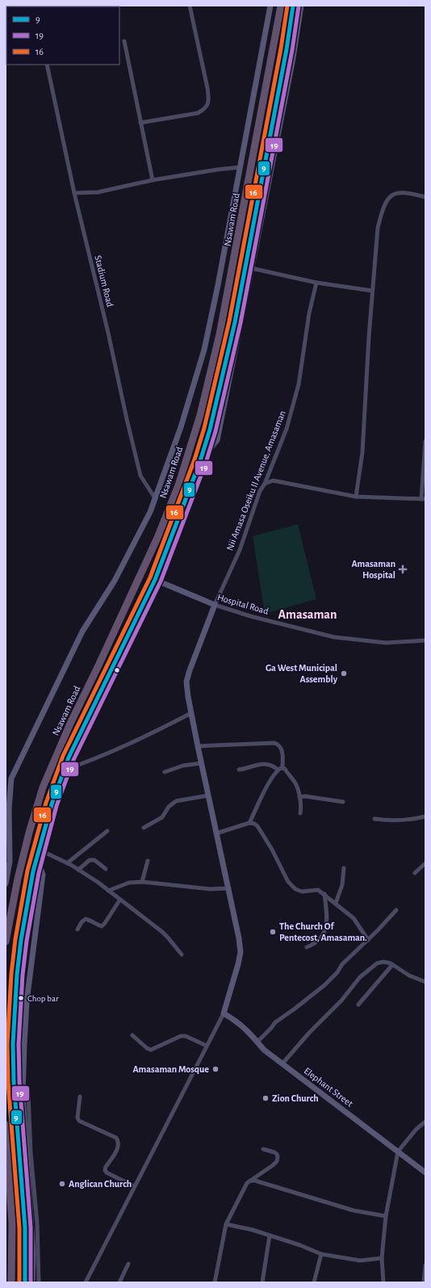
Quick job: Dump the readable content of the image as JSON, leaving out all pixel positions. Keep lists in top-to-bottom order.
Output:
{
  "streets": {
    "highway": ["Nsawam Road"],
    "main road": ["Hospital Road", "Elephant Street"],
    "street": ["Stadium Road", "Nii Amasa Oseiku II Avenue, Amasaman"]
  },
  "crossings": [
    ["Nii Amasa Oseiku II Avenue, Amasaman", "Hospital Road"]
  ],
  "districts": ["Amasaman"],
  "places": {
    "health": ["Amasaman Hospital"],
    "other": [
      "Ga West Municipal Assembly",
      "The Church Of Pentecost, Amasaman.",
      "Chop bar",
      "Amasaman Mosque",
      "Zion Church",
      "Anglican Church"
    ]
  },
  "lines": ["transit line 9", "transit line 16", "transit line 19"],
  "legend": ["9", "19", "16"]
}
